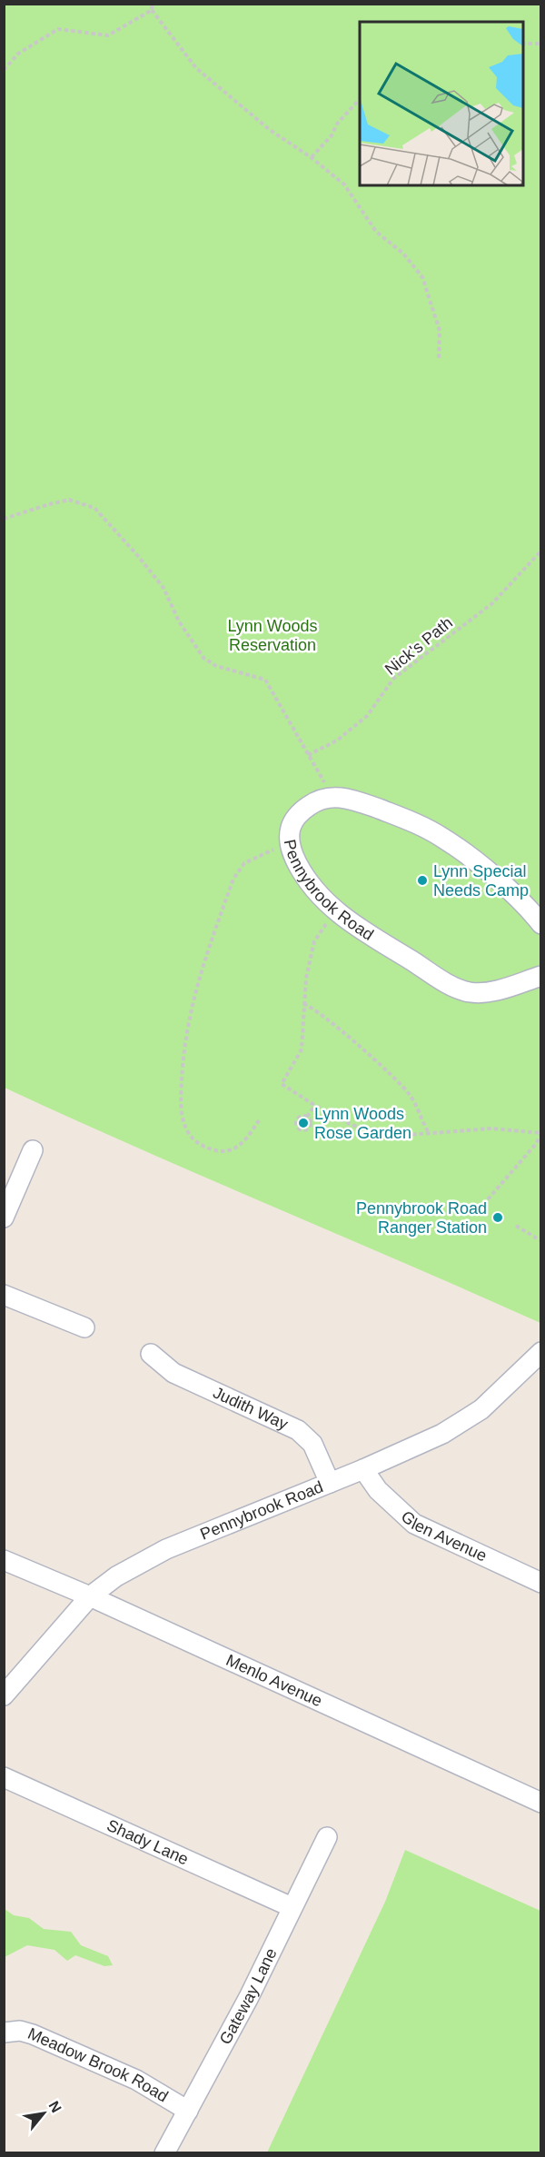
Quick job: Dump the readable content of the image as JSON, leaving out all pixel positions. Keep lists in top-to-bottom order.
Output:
{
  "streets": {
    "street": [
      "Pennybrook Road",
      "Judith Way",
      "Glen Avenue",
      "Menlo Avenue",
      "Shady Lane",
      "Gateway Lane",
      "Meadow Brook Road"
    ],
    "path": ["Nick's Path"]
  },
  "crossings": [
    ["Pennybrook Road", "Judith Way"],
    ["Pennybrook Road", "Glen Avenue"],
    ["Pennybrook Road", "Menlo Avenue"],
    ["Shady Lane", "Gateway Lane"],
    ["Gateway Lane", "Meadow Brook Road"]
  ],
  "parks": ["Lynn Woods Reservation"],
  "places": ["Lynn Special Needs Camp", "Lynn Woods Rose Garden", "Pennybrook Road Ranger Station"],
  "north": "top right"
}
